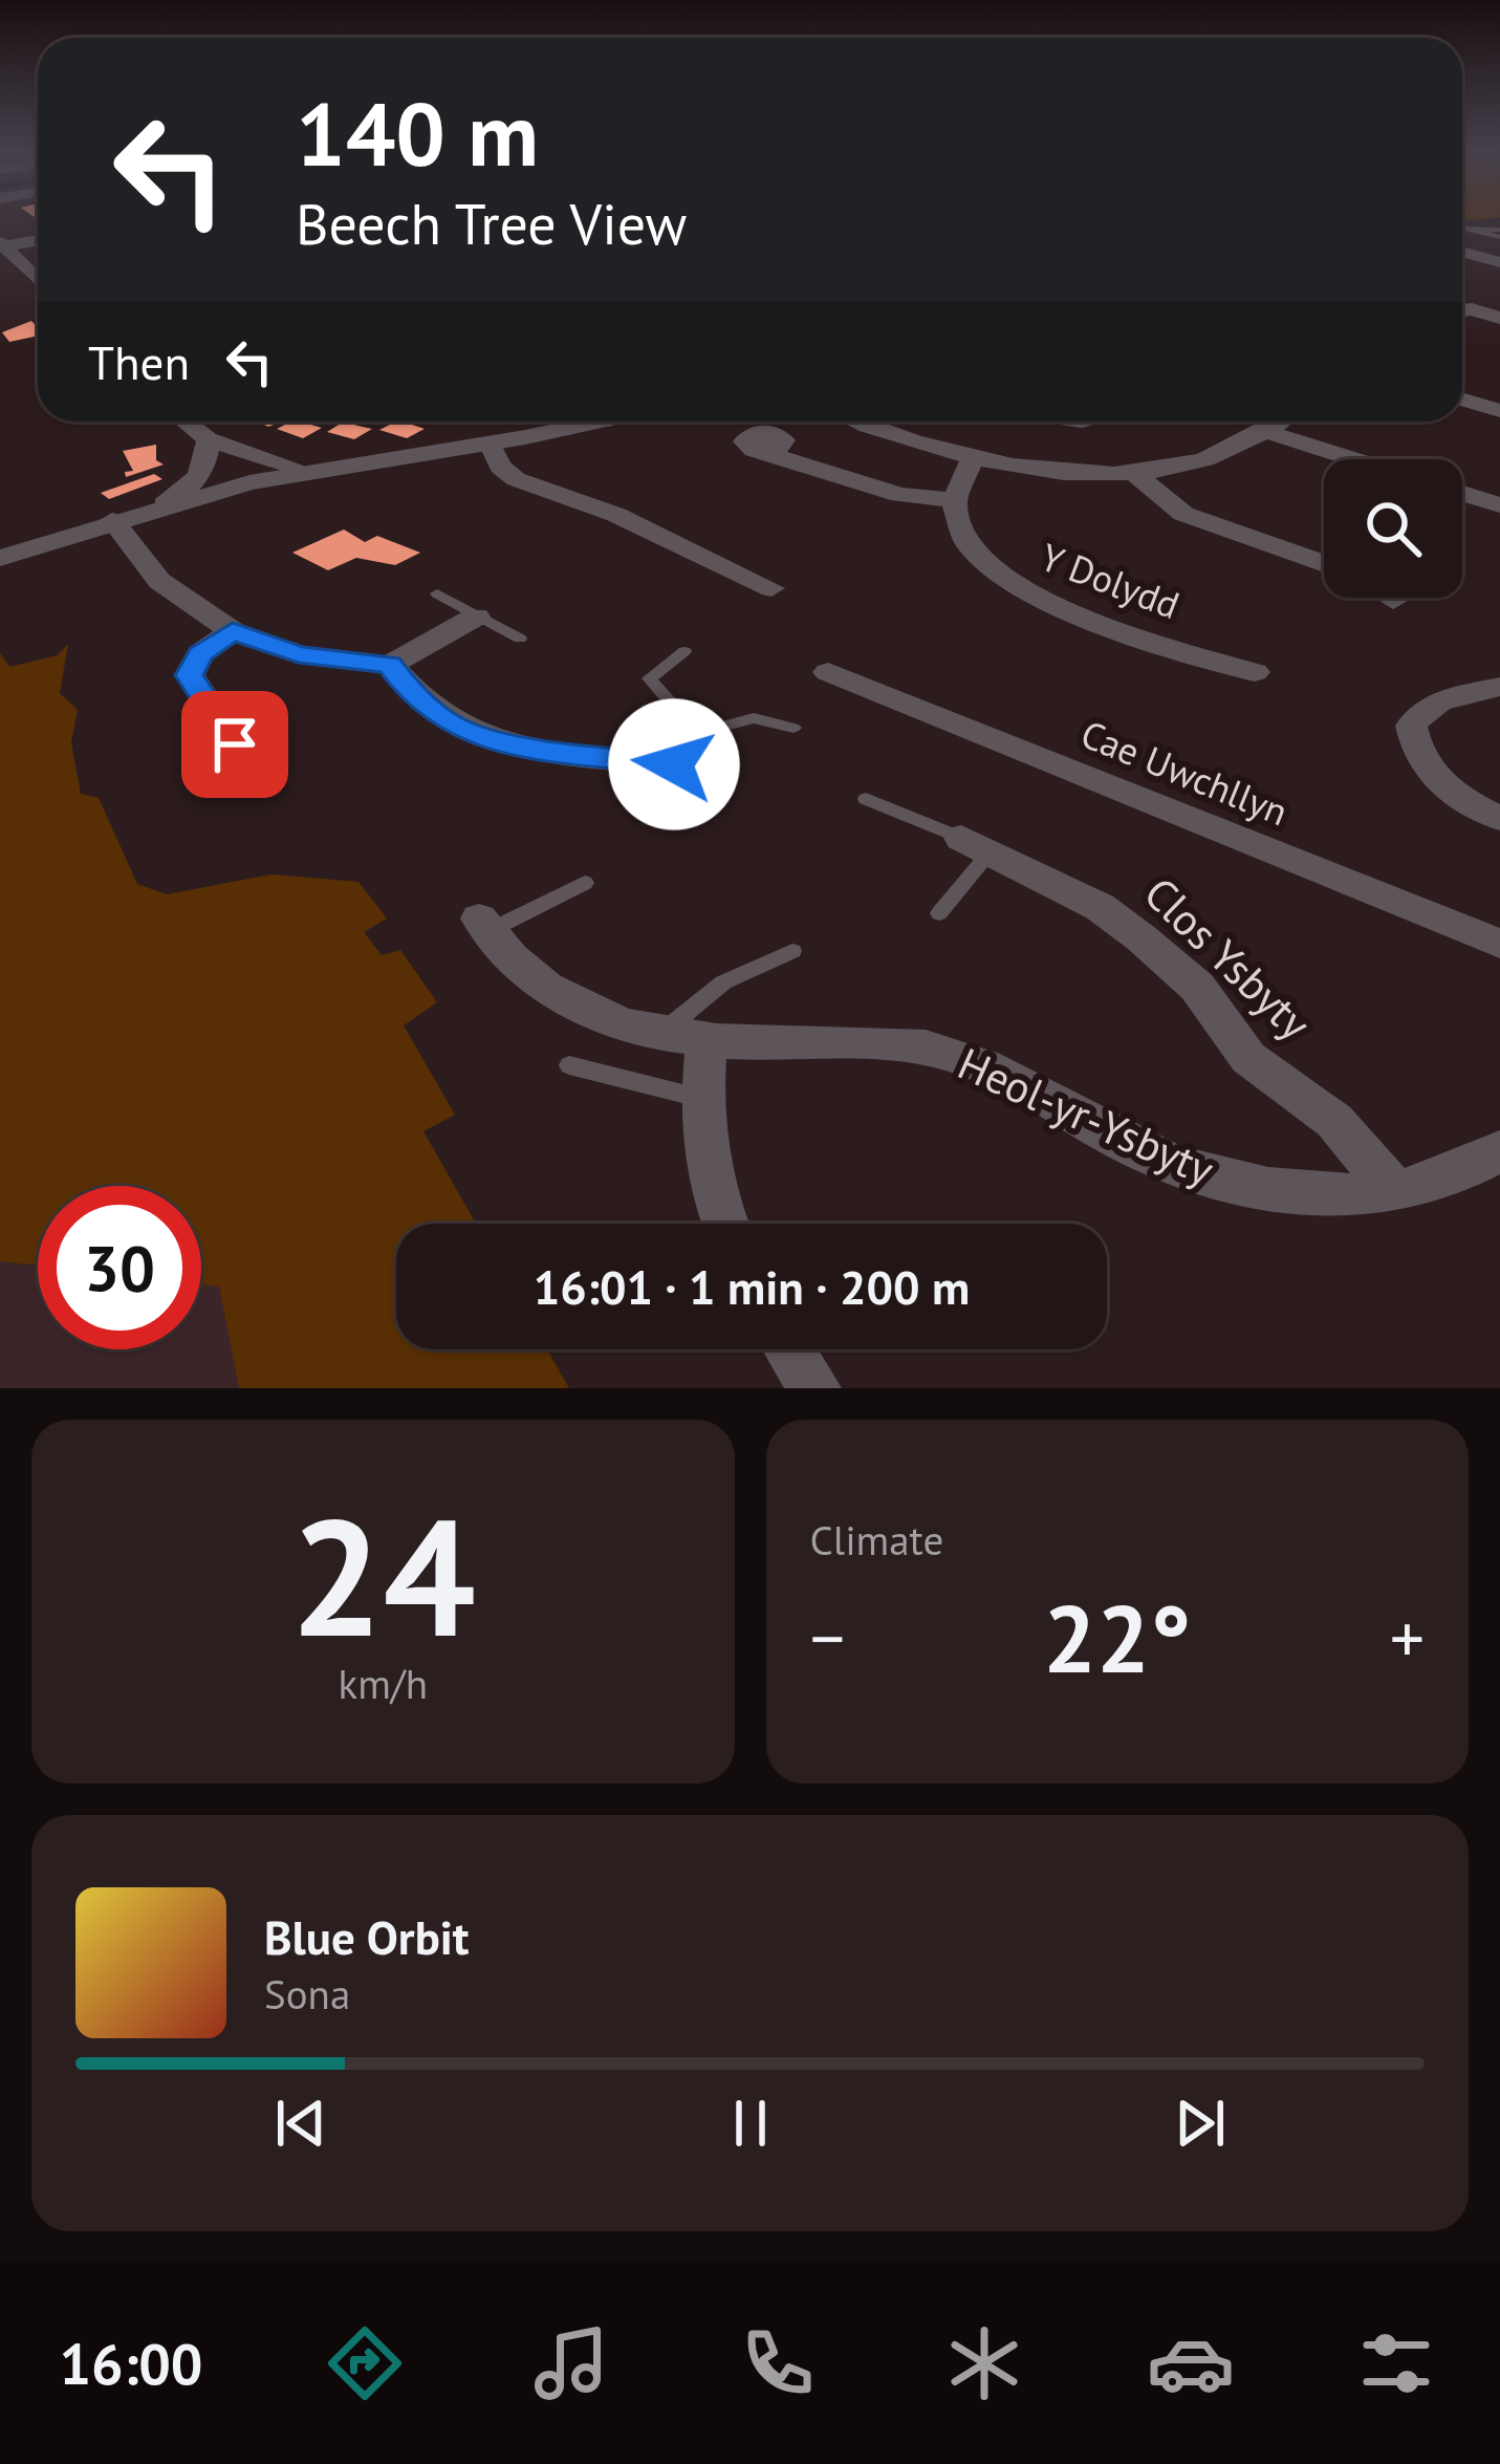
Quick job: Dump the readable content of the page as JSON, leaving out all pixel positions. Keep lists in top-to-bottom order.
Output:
{
  "streets": {
    "street": [
      "Y Dolydd",
      "Cae Uwchllyn",
      "Clos Ysbyty",
      "Heol-yr-Ysbyty"
    ]
  },
  "crossings": [
    ["Clos Ysbyty", "Heol-yr-Ysbyty"]
  ],
  "page": {
    "turn": ["140 m", "Beech Tree View"],
    "then": "Then",
    "limit": "30",
    "trip": "16:01 · 1 min · 200 m",
    "tile": [
      ["24", "km/h"],
      "Climate"
    ],
    "heat": ["−", "22°", "+"],
    "song": ["Blue Orbit", "Sona"],
    "tabs": "16:00"
  }
}
